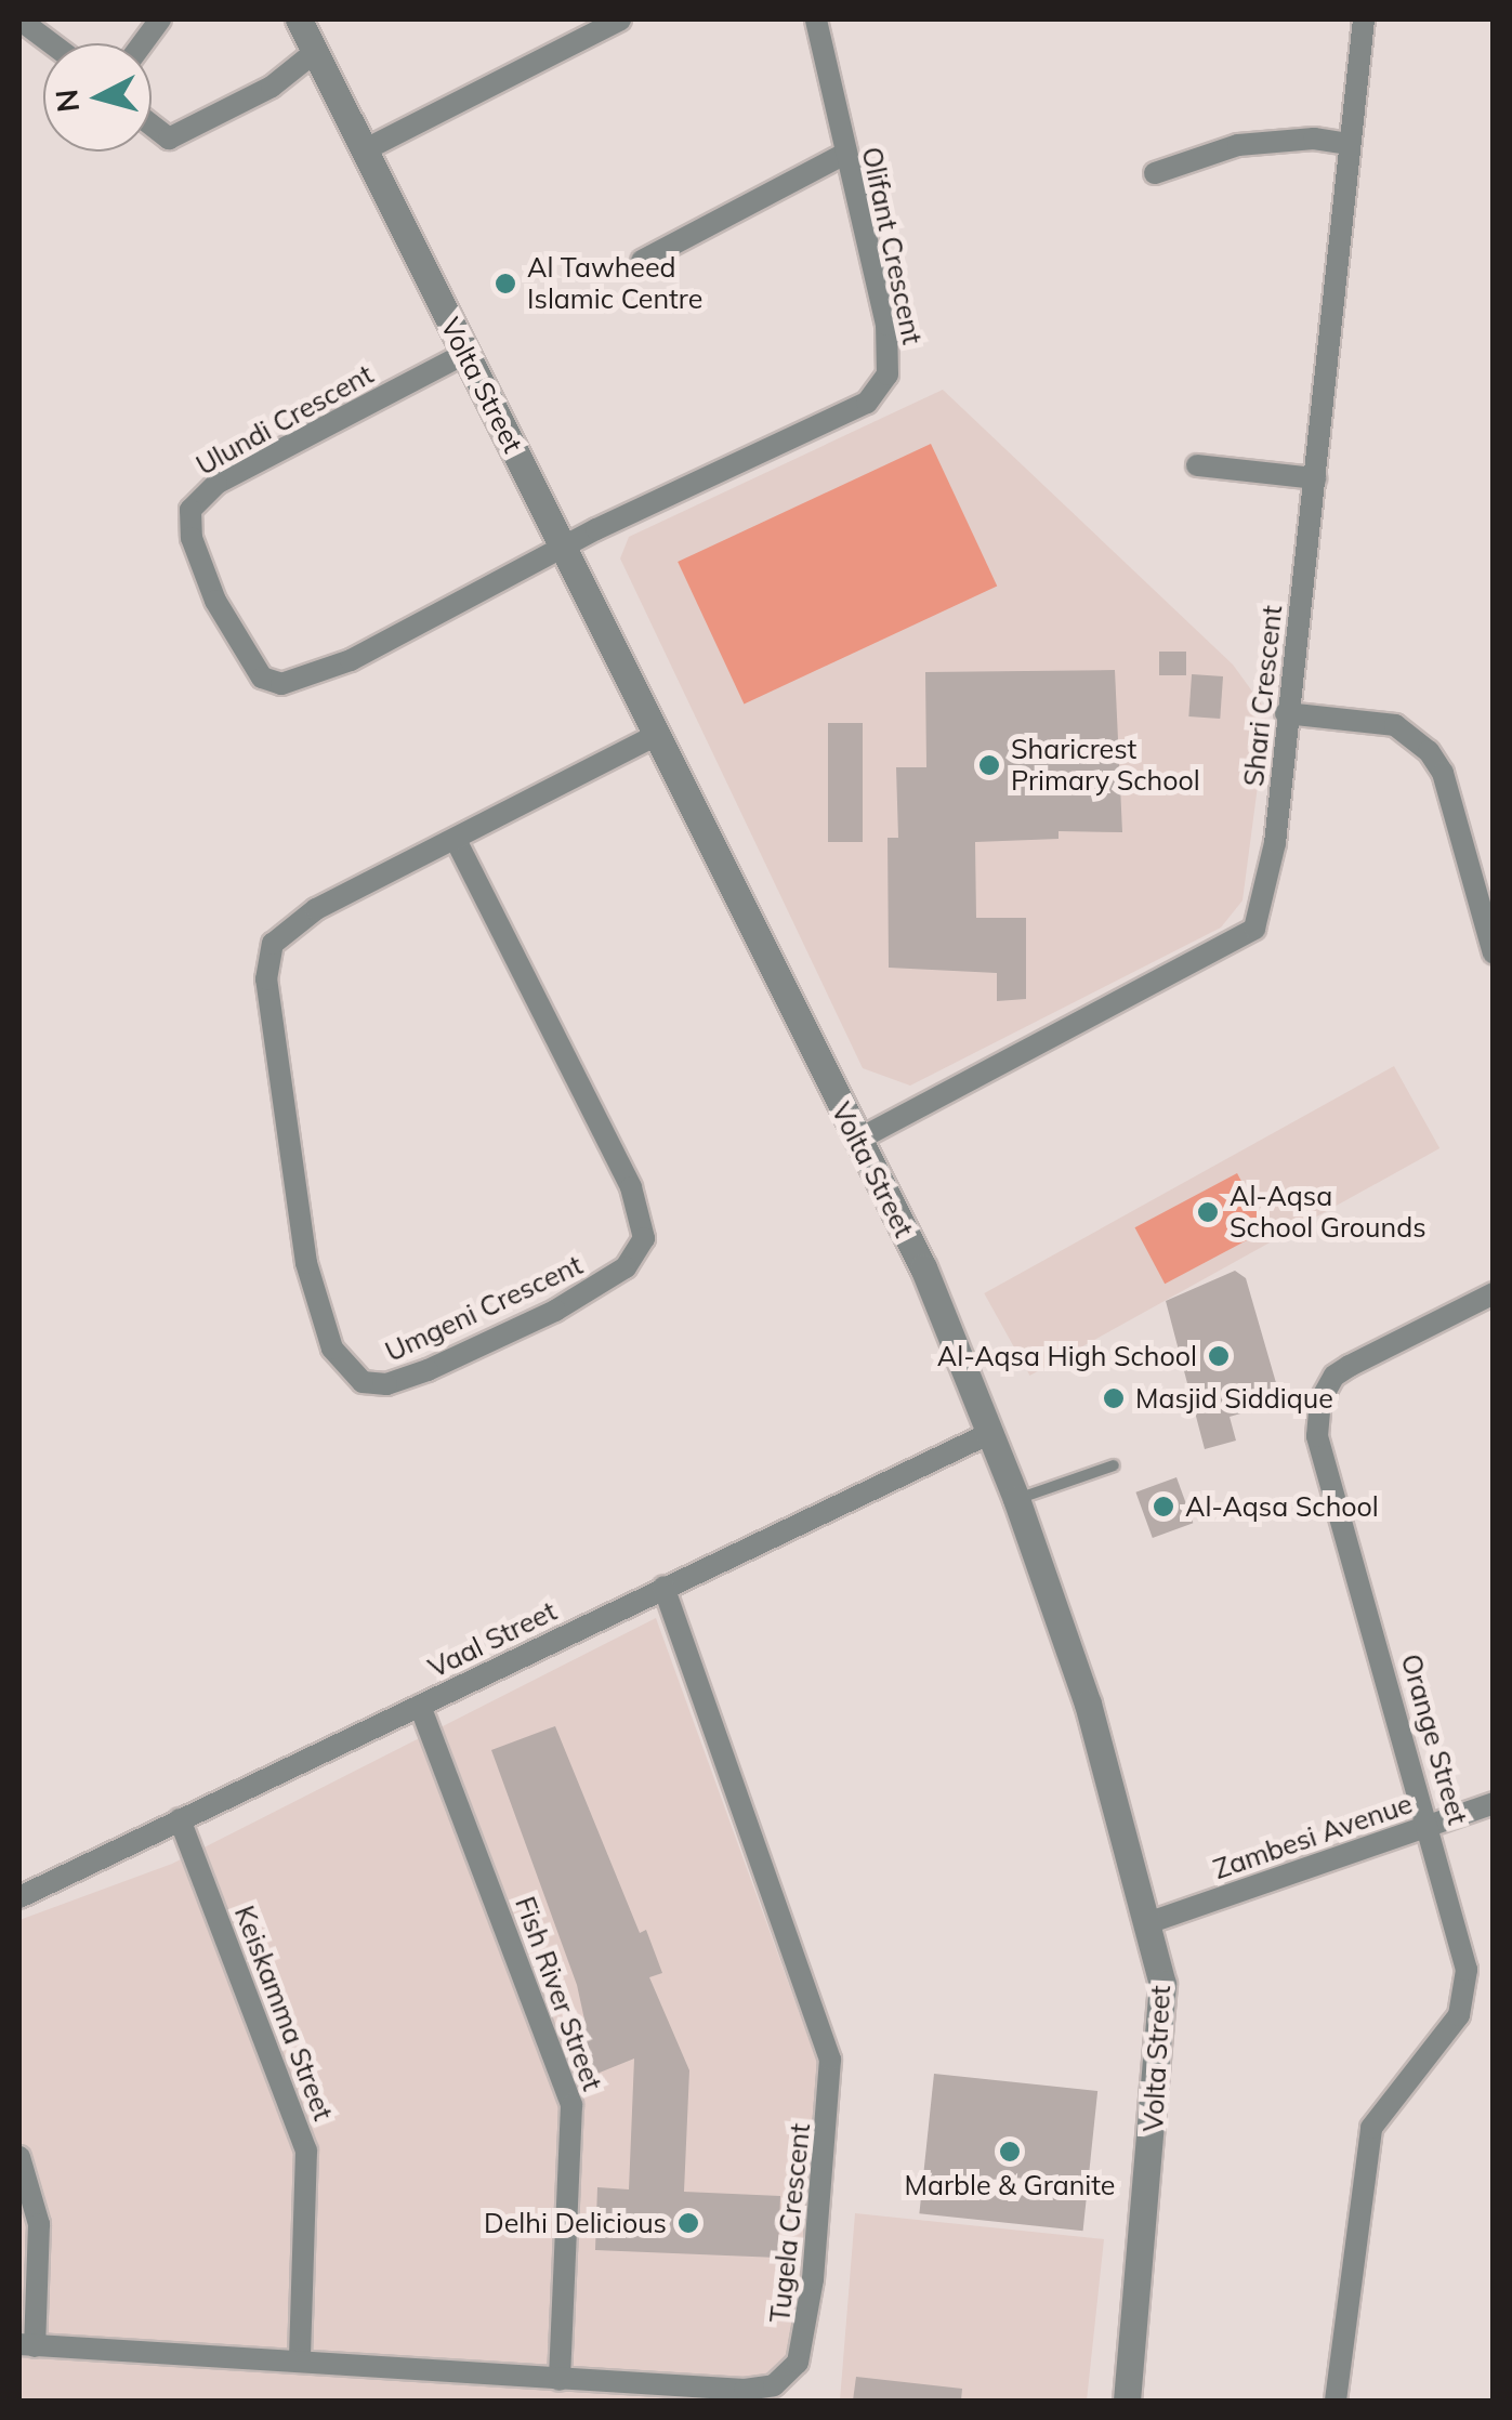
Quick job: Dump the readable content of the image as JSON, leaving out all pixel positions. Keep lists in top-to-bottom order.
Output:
{
  "streets": {
    "street": [
      "Olifant Crescent",
      "Volta Street",
      "Ulundi Crescent",
      "Shari Crescent",
      "Umgeni Crescent",
      "Vaal Street",
      "Orange Street",
      "Zambesi Avenue",
      "Fish River Street",
      "Keiskamma Street",
      "Tugela Crescent"
    ]
  },
  "crossings": [
    ["Olifant Crescent", "Volta Street"],
    ["Olifant Crescent", "Ulundi Crescent"],
    ["Volta Street", "Ulundi Crescent"],
    ["Volta Street", "Shari Crescent"],
    ["Volta Street", "Umgeni Crescent"],
    ["Volta Street", "Vaal Street"],
    ["Volta Street", "Zambesi Avenue"],
    ["Vaal Street", "Fish River Street"],
    ["Vaal Street", "Keiskamma Street"],
    ["Vaal Street", "Tugela Crescent"],
    ["Orange Street", "Zambesi Avenue"],
    ["Fish River Street", "Tugela Crescent"],
    ["Keiskamma Street", "Tugela Crescent"]
  ],
  "places": [
    "Al Tawheed Islamic Centre",
    "Sharicrest Primary School",
    "Al-Aqsa School Grounds",
    "Al-Aqsa High School",
    "Masjid Siddique",
    "Al-Aqsa School",
    "Marble & Granite",
    "Delhi Delicious"
  ],
  "north": "left"
}
